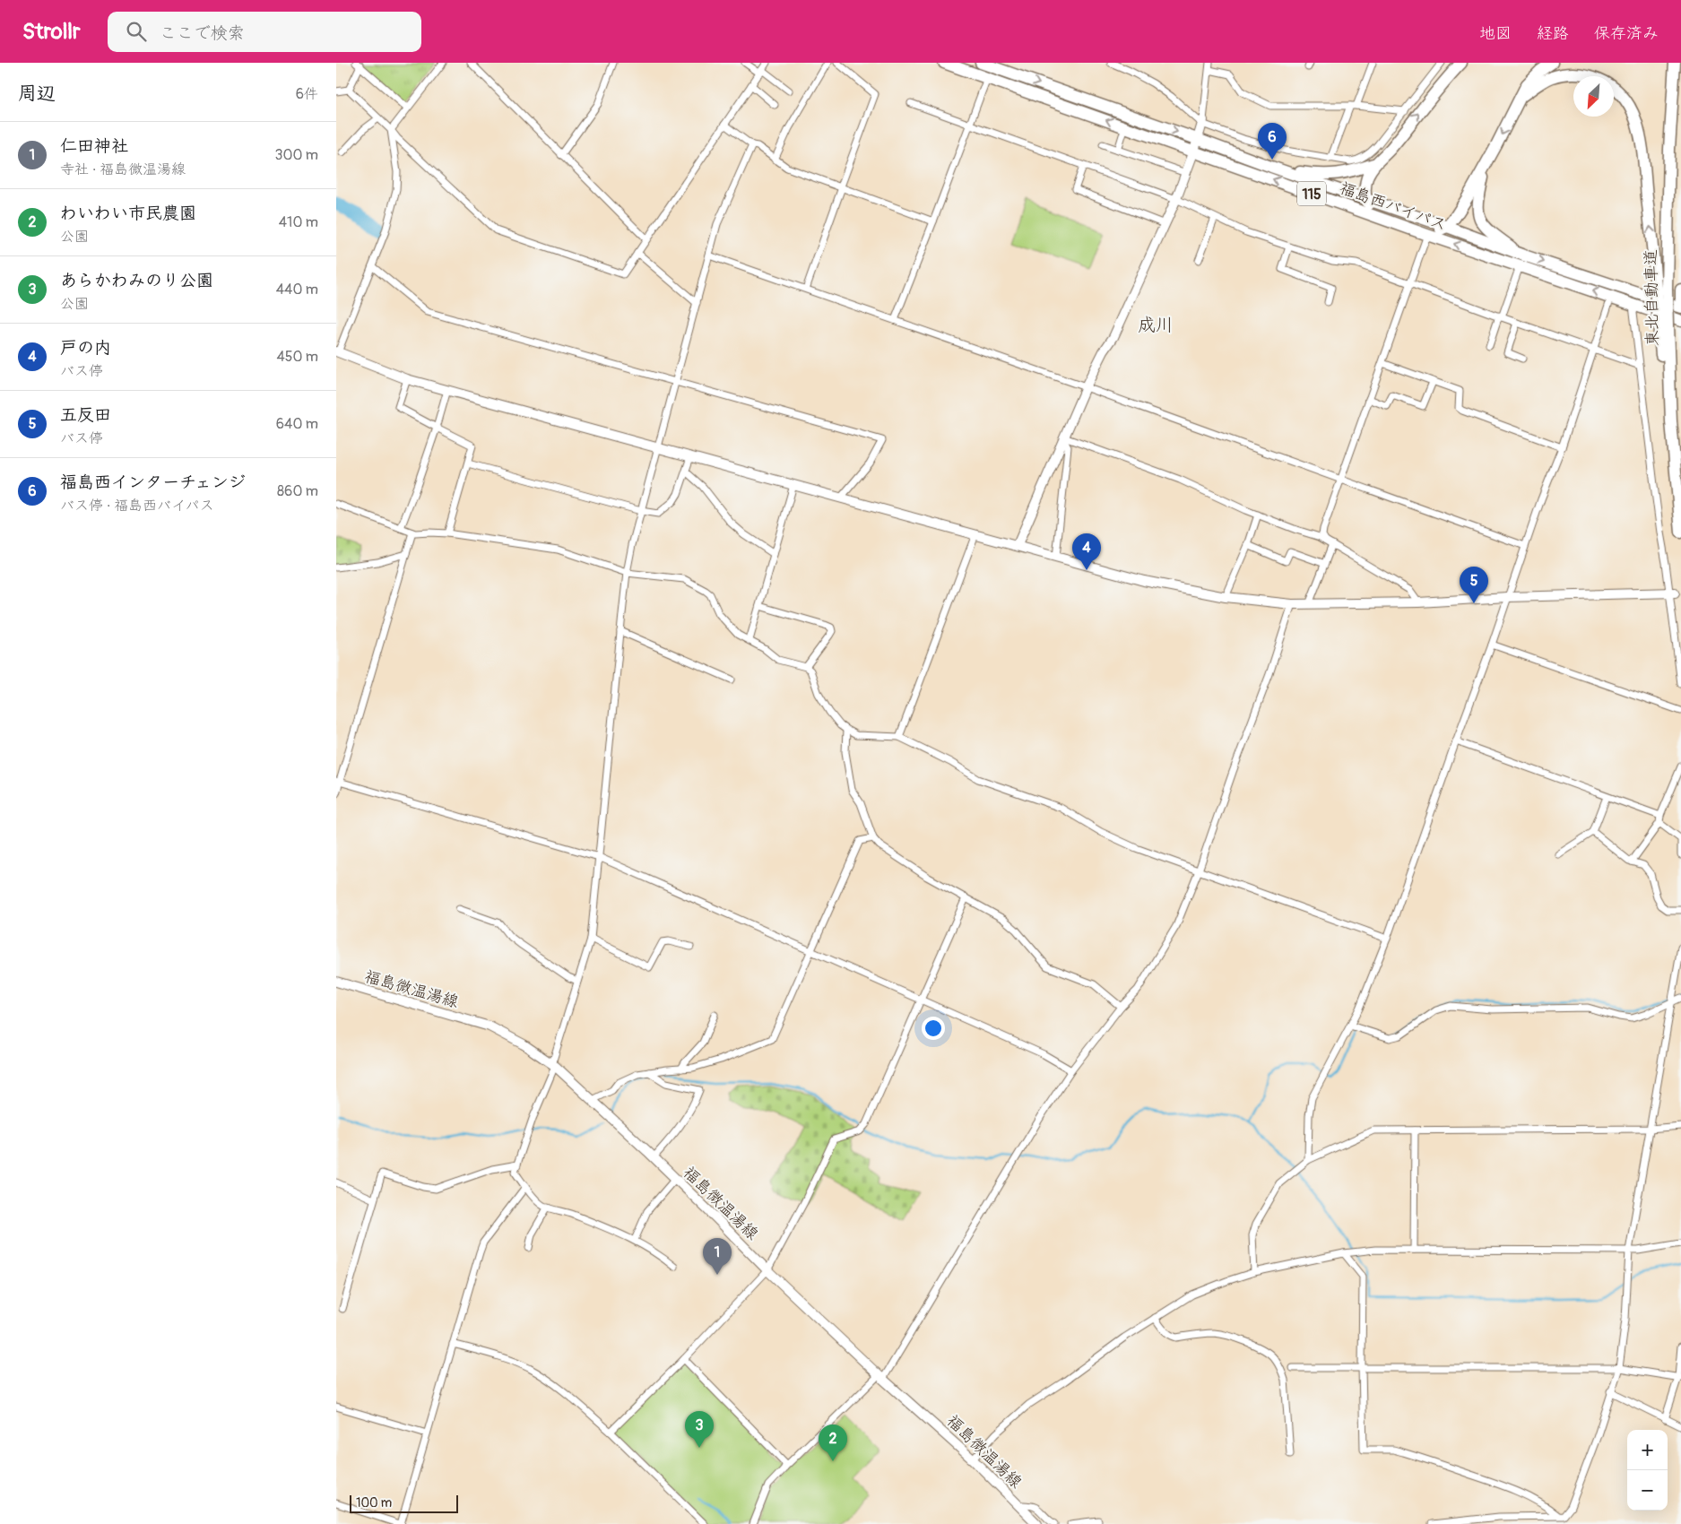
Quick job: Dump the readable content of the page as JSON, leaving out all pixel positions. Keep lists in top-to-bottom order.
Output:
{
  "streets": {
    "highway": ["115", "福島西バイパス", "東北自動車道"],
    "street": ["福島微温湯線"]
  },
  "districts": ["成川"],
  "scale_bar": "100 m",
  "north": "bottom left",
  "page": {
    "header": "Strollr",
    "search": "ここで検索",
    "nav": ["地図", "経路", "保存済み"],
    "heading": ["周辺", "6件"],
    "list": [
      {
        "mark": "1",
        "name": "仁田神社",
        "note": "寺社 · 福島微温湯線",
        "value": "300 m"
      },
      {
        "mark": "2",
        "name": "わいわい市民農園",
        "note": "公園",
        "value": "410 m"
      },
      {
        "mark": "3",
        "name": "あらかわみのり公園",
        "note": "公園",
        "value": "440 m"
      },
      {
        "mark": "4",
        "name": "戸の内",
        "note": "バス停",
        "value": "450 m"
      },
      {
        "mark": "5",
        "name": "五反田",
        "note": "バス停",
        "value": "640 m"
      },
      {
        "mark": "6",
        "name": "福島西インターチェンジ",
        "note": "バス停 · 福島西バイパス",
        "value": "860 m"
      }
    ],
    "pins": [
      "6",
      "4",
      "5",
      "1",
      "3",
      "2"
    ],
    "map_buttons": ["+", "−"],
    "scale": "100 m"
  }
}
